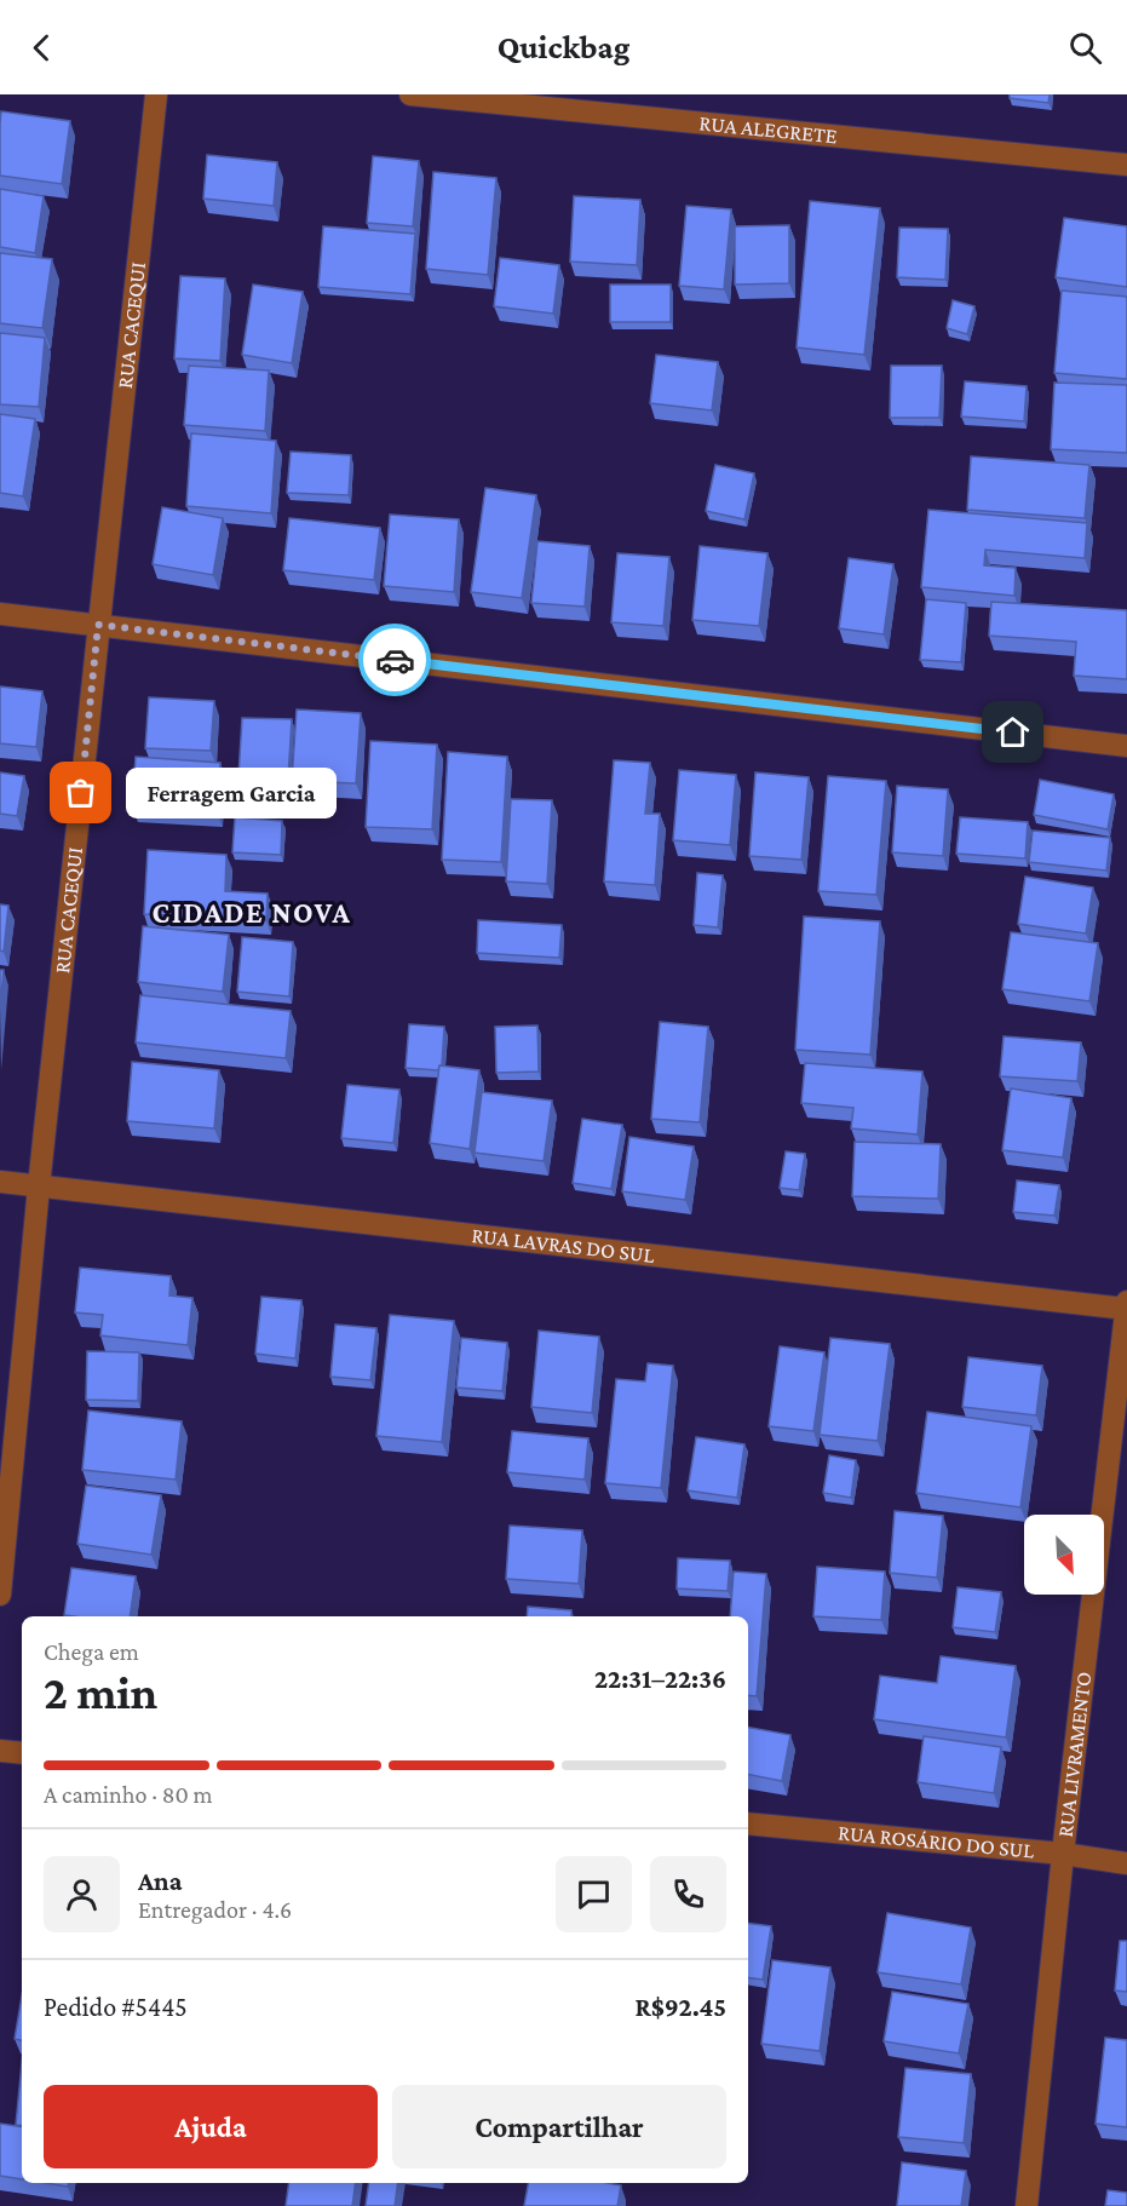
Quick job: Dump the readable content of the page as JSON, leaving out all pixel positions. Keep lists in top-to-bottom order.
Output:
{
  "streets": {
    "street": [
      "RUA ALEGRETE",
      "RUA CACEQUI",
      "RUA LAVRAS DO SUL",
      "RUA LIVRAMENTO",
      "RUA ROSÁRIO DO SUL"
    ]
  },
  "crossings": [
    ["RUA CACEQUI", "RUA LAVRAS DO SUL"],
    ["RUA LAVRAS DO SUL", "RUA LIVRAMENTO"],
    ["RUA LIVRAMENTO", "RUA ROSÁRIO DO SUL"]
  ],
  "districts": ["CIDADE NOVA"],
  "places": ["Ferragem Garcia"],
  "north": "bottom right",
  "page": {
    "header": "Quickbag",
    "bubble": "Ferragem Garcia",
    "heading": ["2 min", "Chega em", "22:31–22:36"],
    "panel": [
      "Ana",
      "Entregador · 4.6",
      "Pedido #5445",
      "R$92.45"
    ],
    "bar": "A caminho · 80 m",
    "buttons": ["Ajuda", "Compartilhar"]
  }
}
